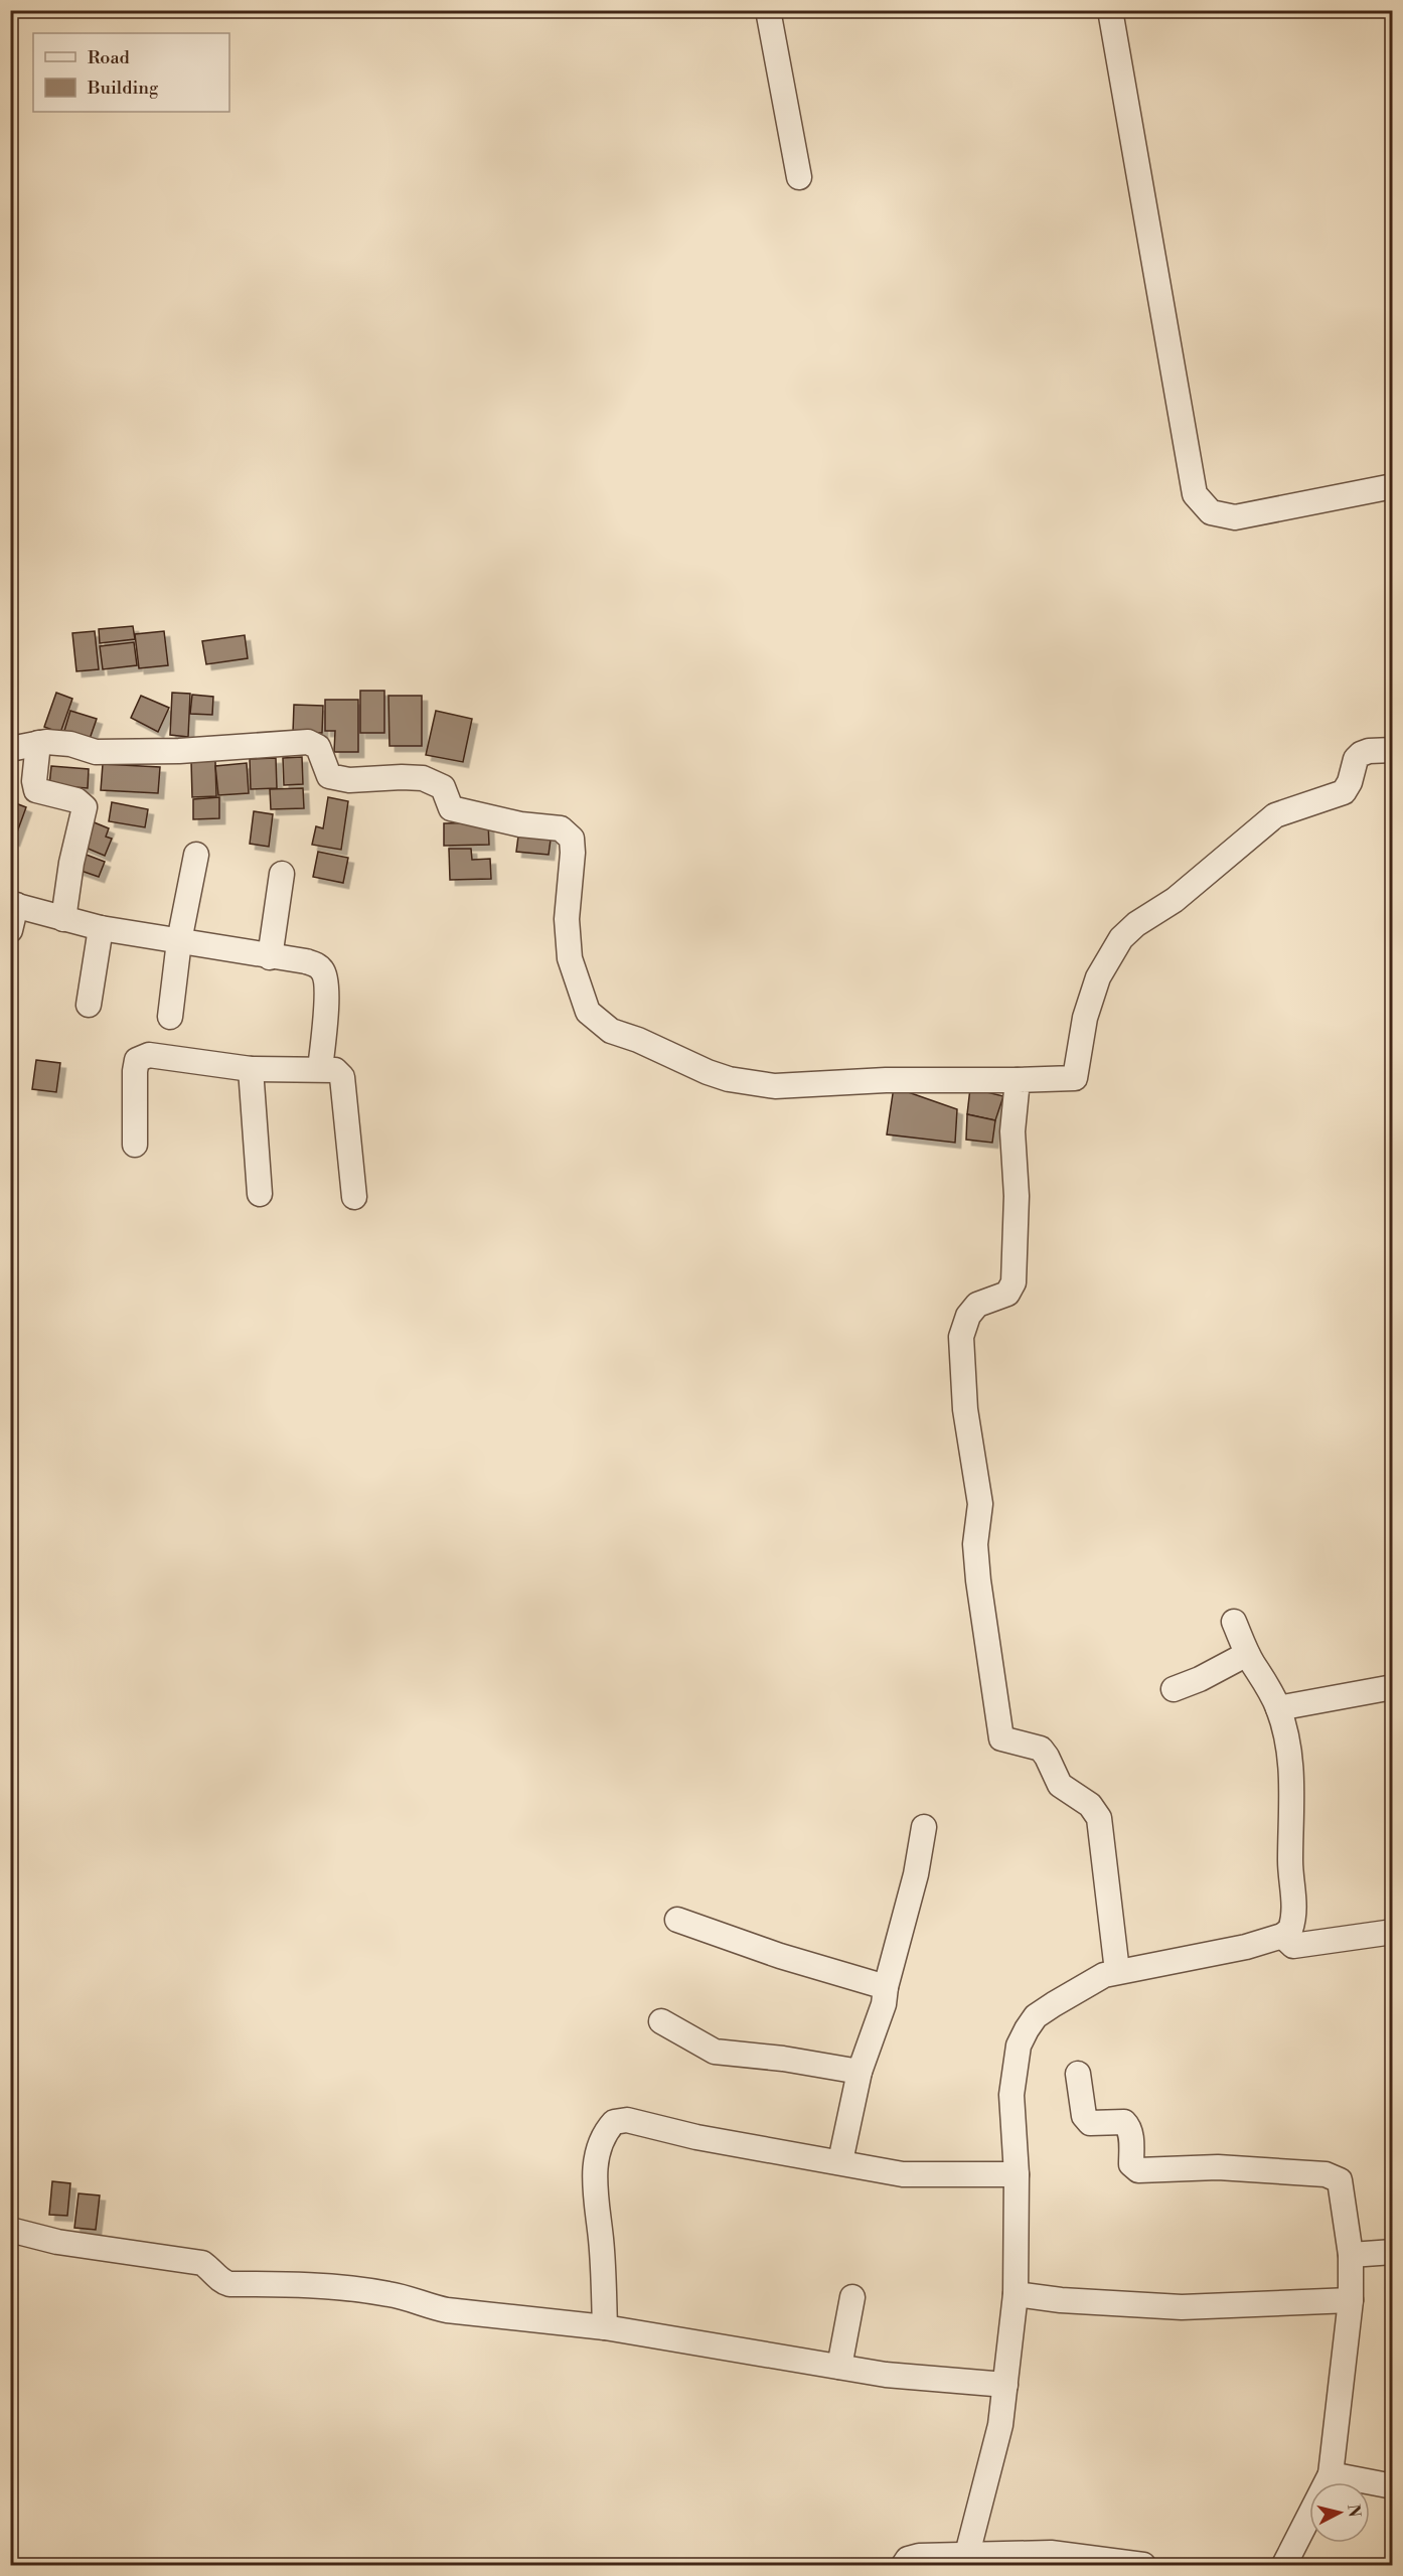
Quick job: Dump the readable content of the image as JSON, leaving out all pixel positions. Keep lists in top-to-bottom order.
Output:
{
  "legend": ["Road", "Building"],
  "north": "right"
}
